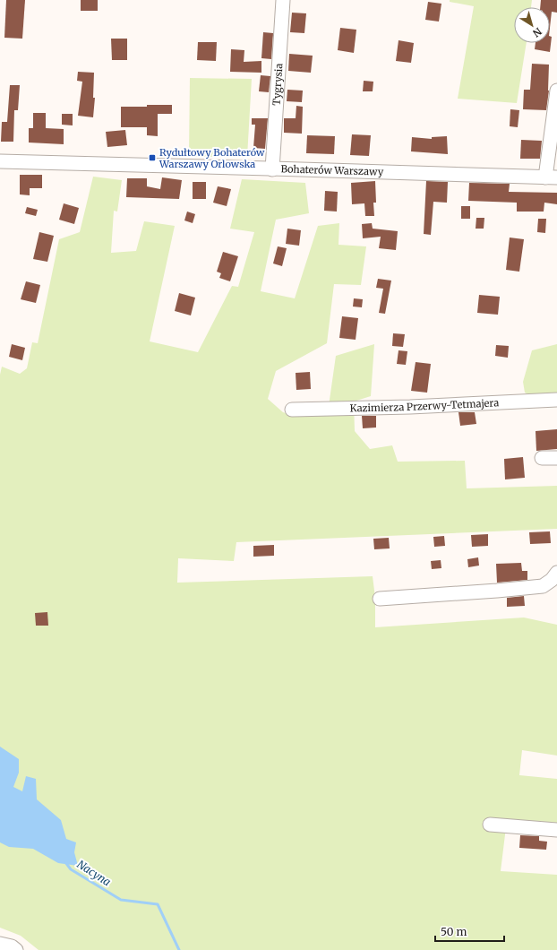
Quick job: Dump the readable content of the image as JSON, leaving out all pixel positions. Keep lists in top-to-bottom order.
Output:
{
  "streets": {
    "street": ["Tygrysia", "Bohaterów Warszawy", "Kazimierza Przerwy-Tetmajera"]
  },
  "crossings": [
    ["Tygrysia", "Bohaterów Warszawy"]
  ],
  "water": ["Nacyna"],
  "places": {
    "transit": ["Rydułtowy Bohaterów Warszawy Orlowska"]
  },
  "scale_bar": "50 m",
  "north": "bottom right"
}
